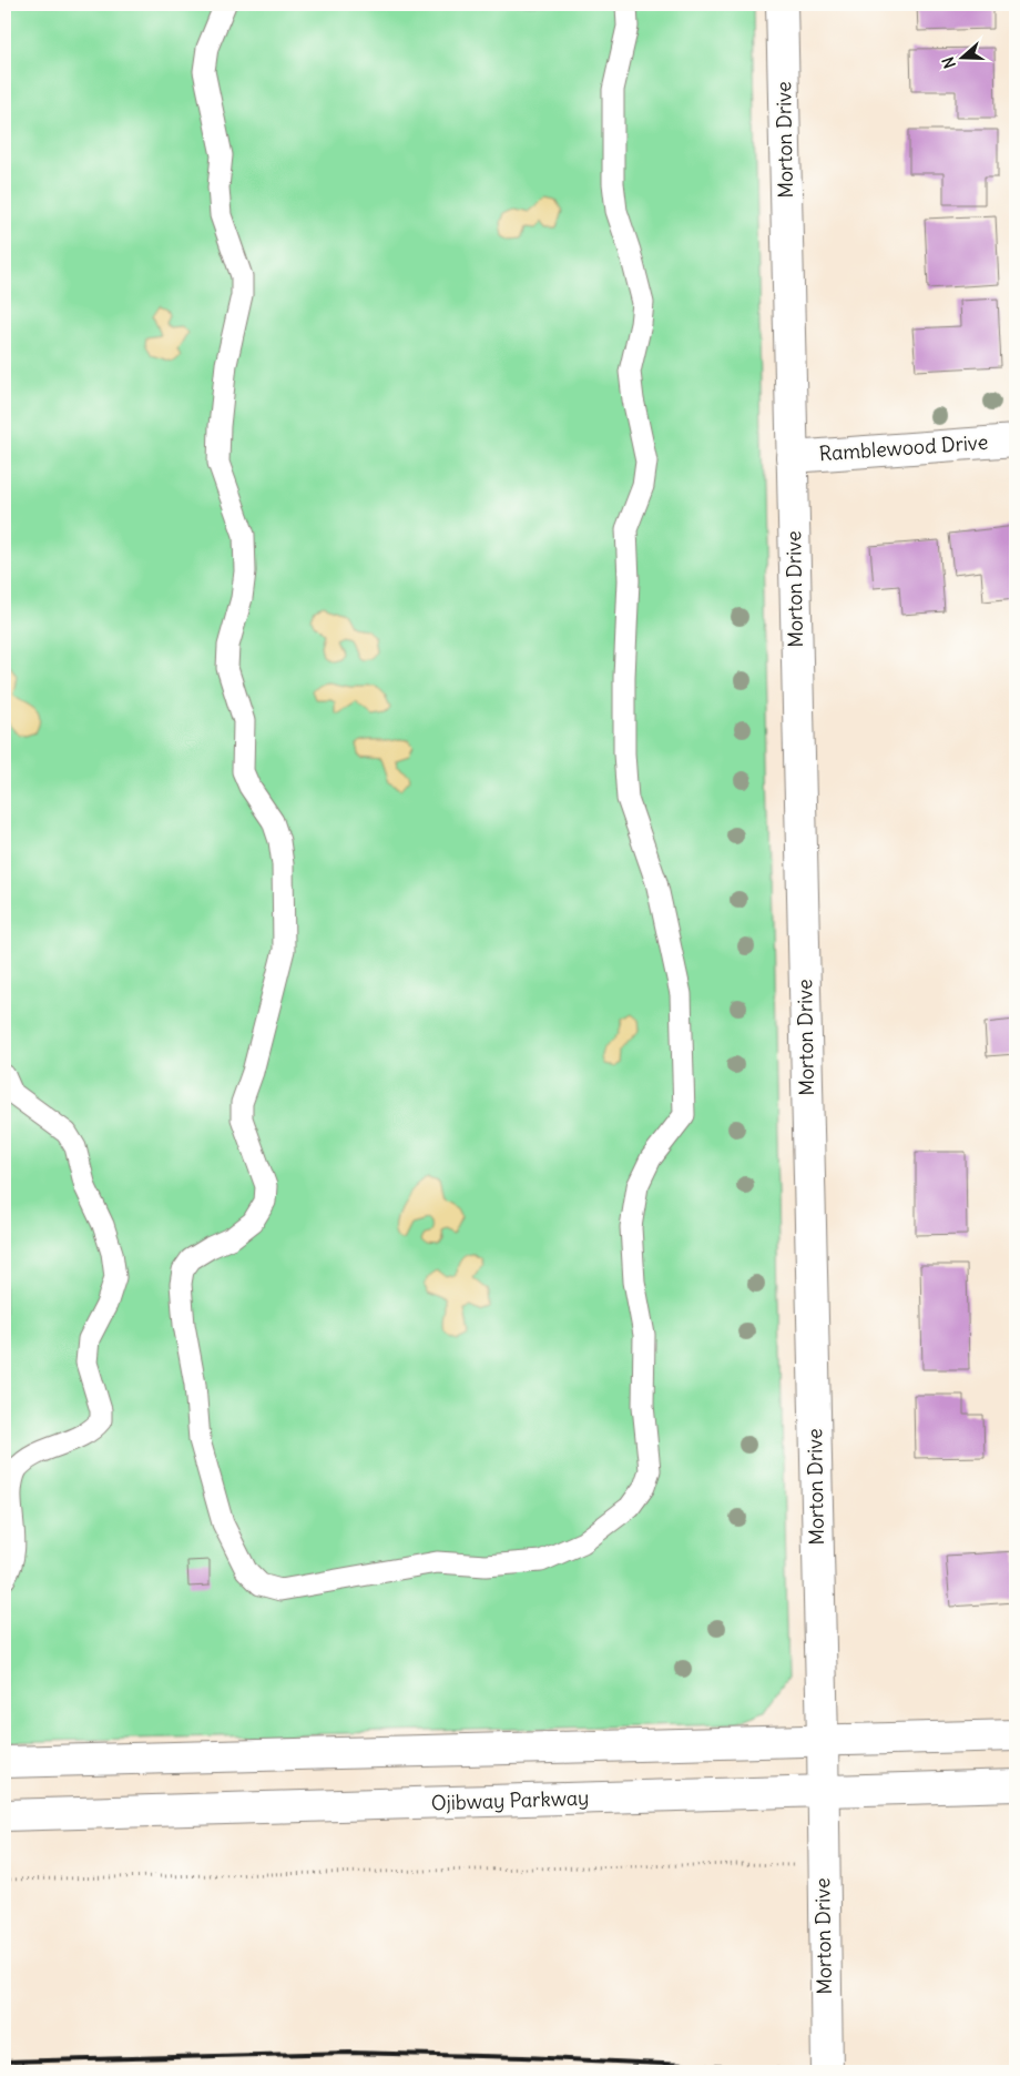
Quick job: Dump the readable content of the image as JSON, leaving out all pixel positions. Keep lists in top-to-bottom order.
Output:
{
  "streets": {
    "street": ["Morton Drive", "Ramblewood Drive", "Ojibway Parkway"]
  },
  "crossings": [
    ["Morton Drive", "Ramblewood Drive"],
    ["Morton Drive", "Ojibway Parkway"]
  ],
  "north": "left"
}
